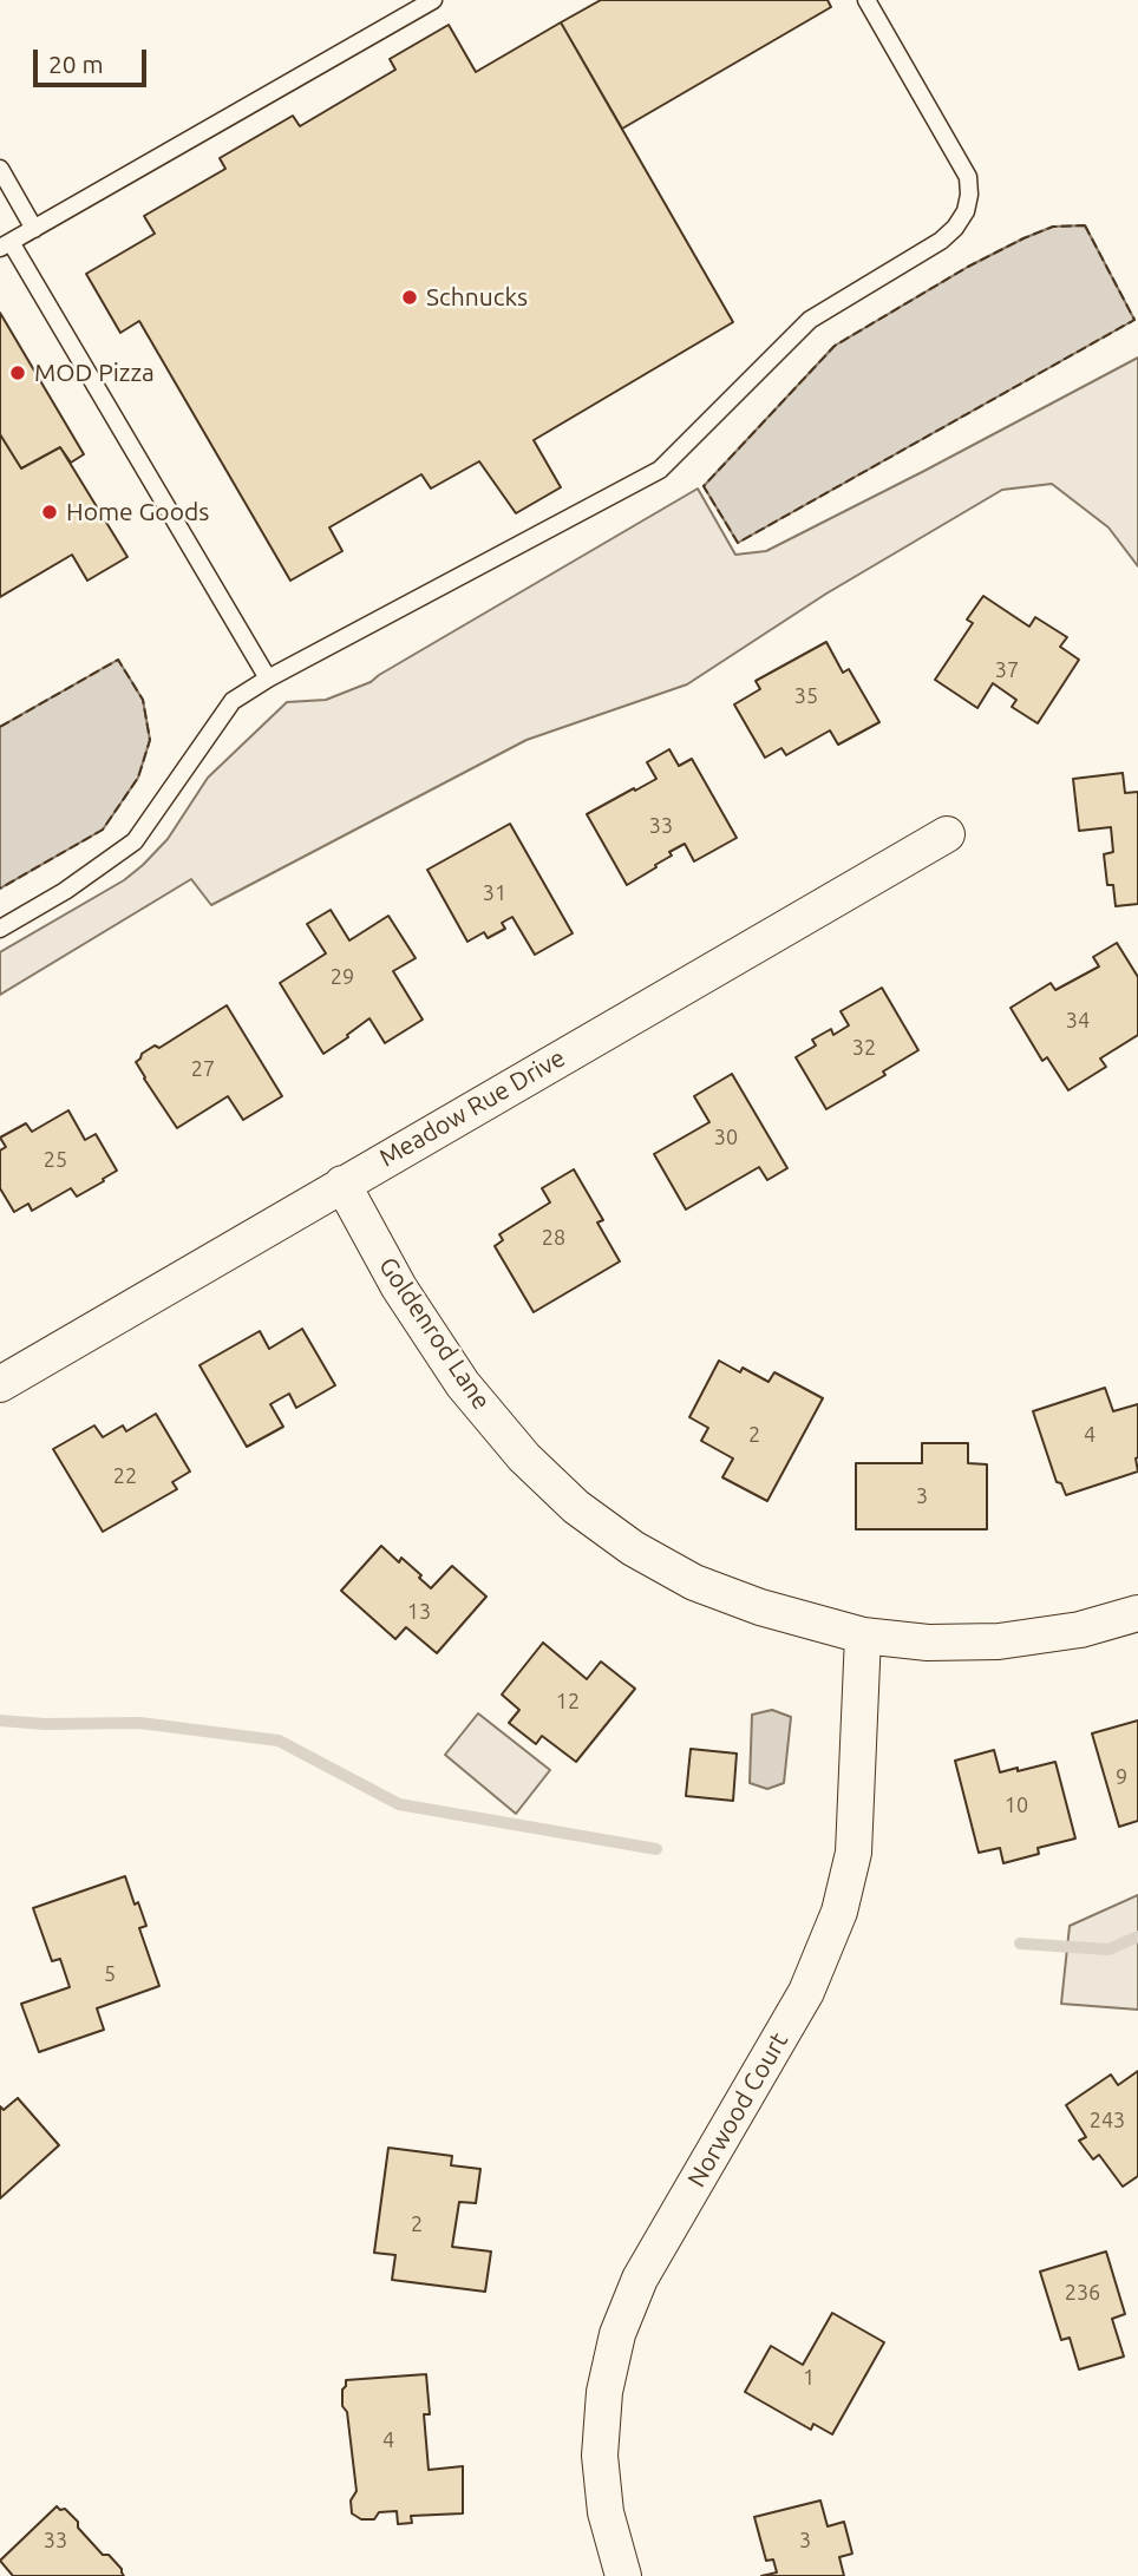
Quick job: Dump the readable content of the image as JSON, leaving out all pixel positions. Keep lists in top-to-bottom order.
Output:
{
  "streets": {
    "street": ["Meadow Rue Drive", "Goldenrod Lane", "Norwood Court"]
  },
  "crossings": [
    ["Meadow Rue Drive", "Goldenrod Lane"],
    ["Goldenrod Lane", "Norwood Court"]
  ],
  "places": ["Schnucks", "MOD Pizza", "Home Goods"],
  "house_numbers": [
    "37",
    "35",
    "33",
    "31",
    "29",
    "34",
    "32",
    "27",
    "30",
    "25",
    "28",
    "2",
    "4",
    "22",
    "3",
    "13",
    "12",
    "9",
    "10",
    "5",
    "243",
    "2",
    "236",
    "1",
    "4",
    "33",
    "3"
  ],
  "scale_bar": "20 m"
}
